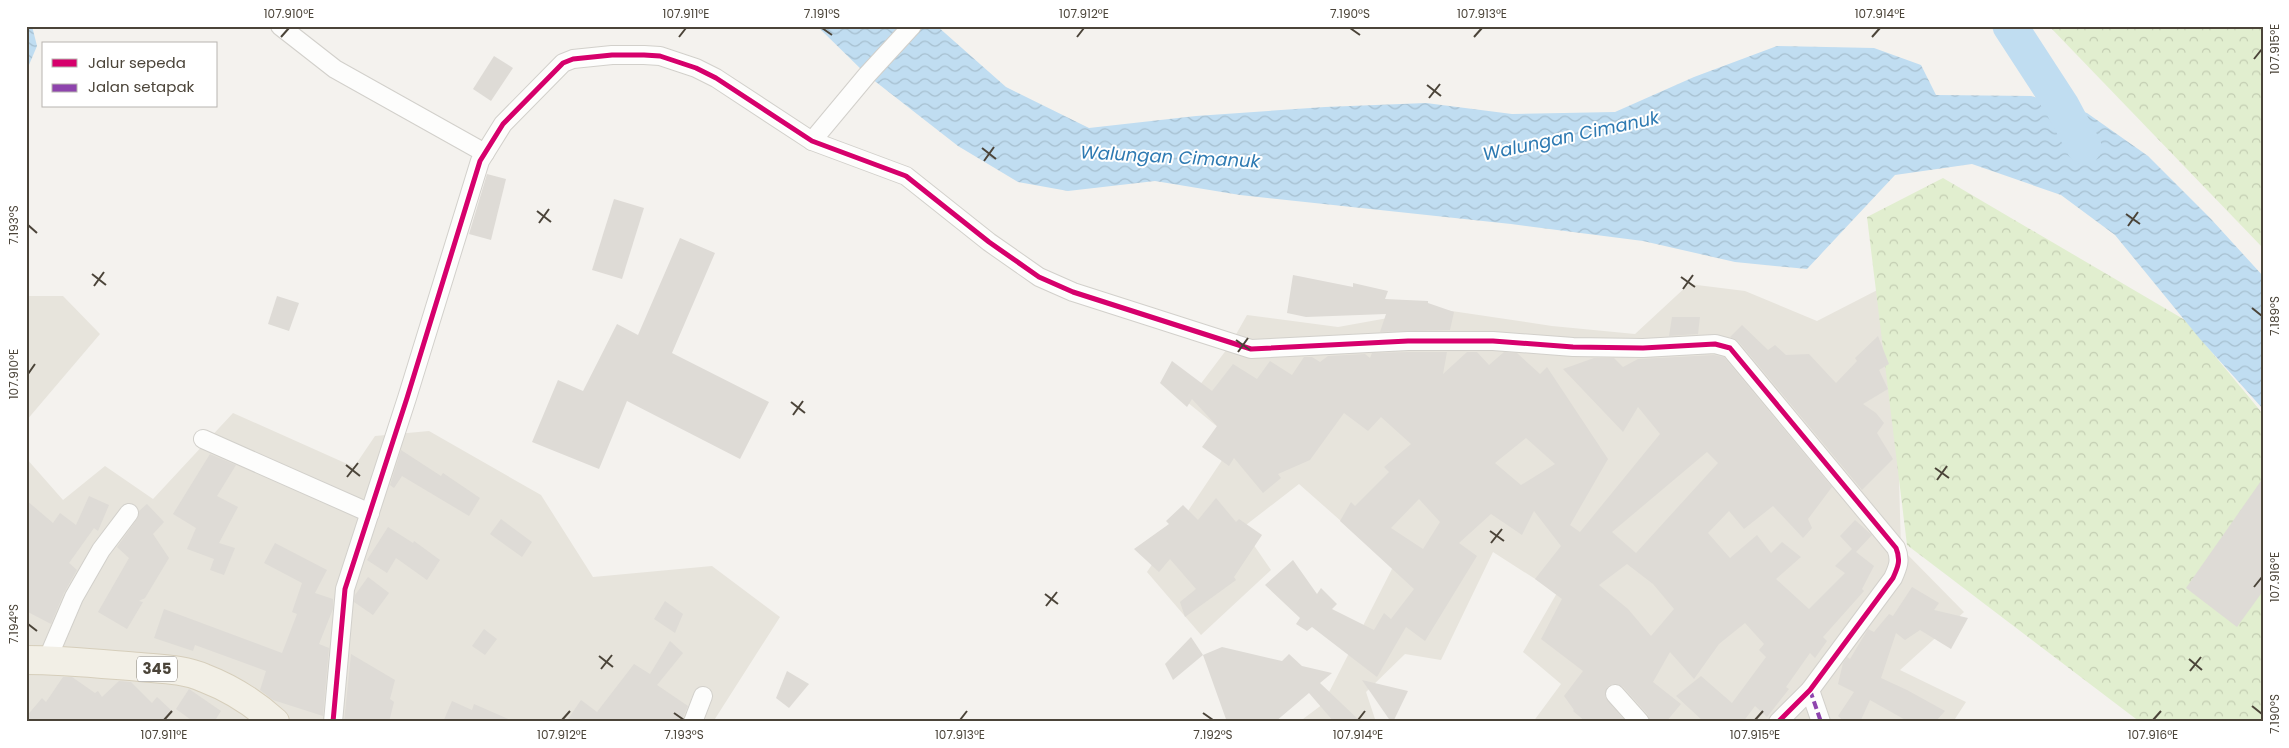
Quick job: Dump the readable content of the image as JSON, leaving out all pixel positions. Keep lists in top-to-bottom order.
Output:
{
  "streets": {
    "main road": ["345"]
  },
  "water": ["Walungan Cimanuk"],
  "legend": ["Jalur sepeda", "Jalan setapak"],
  "coordinates": [
    "107.910°E",
    "107.911°E",
    "7.191°S",
    "107.912°E",
    "7.190°S",
    "107.913°E",
    "107.914°E",
    "107.915°E",
    "7.193°S",
    "7.189°S",
    "107.916°E",
    "7.194°S",
    "7.192°S"
  ]
}
